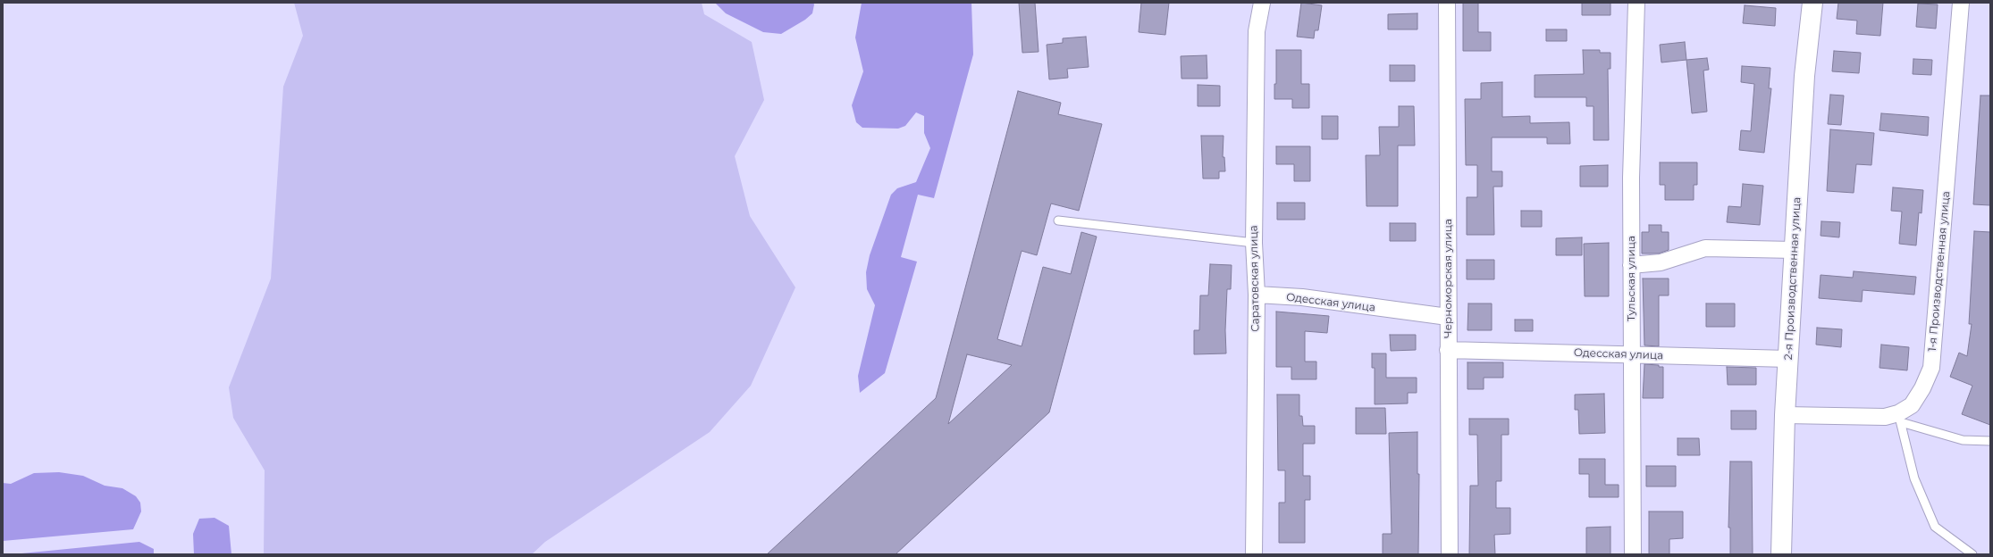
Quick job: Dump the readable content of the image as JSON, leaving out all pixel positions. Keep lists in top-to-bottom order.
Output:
{
  "streets": {
    "street": [
      "1-я Производственная улица",
      "Саратовская улица",
      "Черноморская улица",
      "Тульская улица",
      "2-я Производственная улица",
      "Одесская улица"
    ]
  },
  "crossings": [
    ["1-я Производственная улица", "2-я Производственная улица"],
    ["Саратовская улица", "Одесская улица"],
    ["Черноморская улица", "Одесская улица"],
    ["Тульская улица", "Одесская улица"],
    ["2-я Производственная улица", "Одесская улица"]
  ]
}
